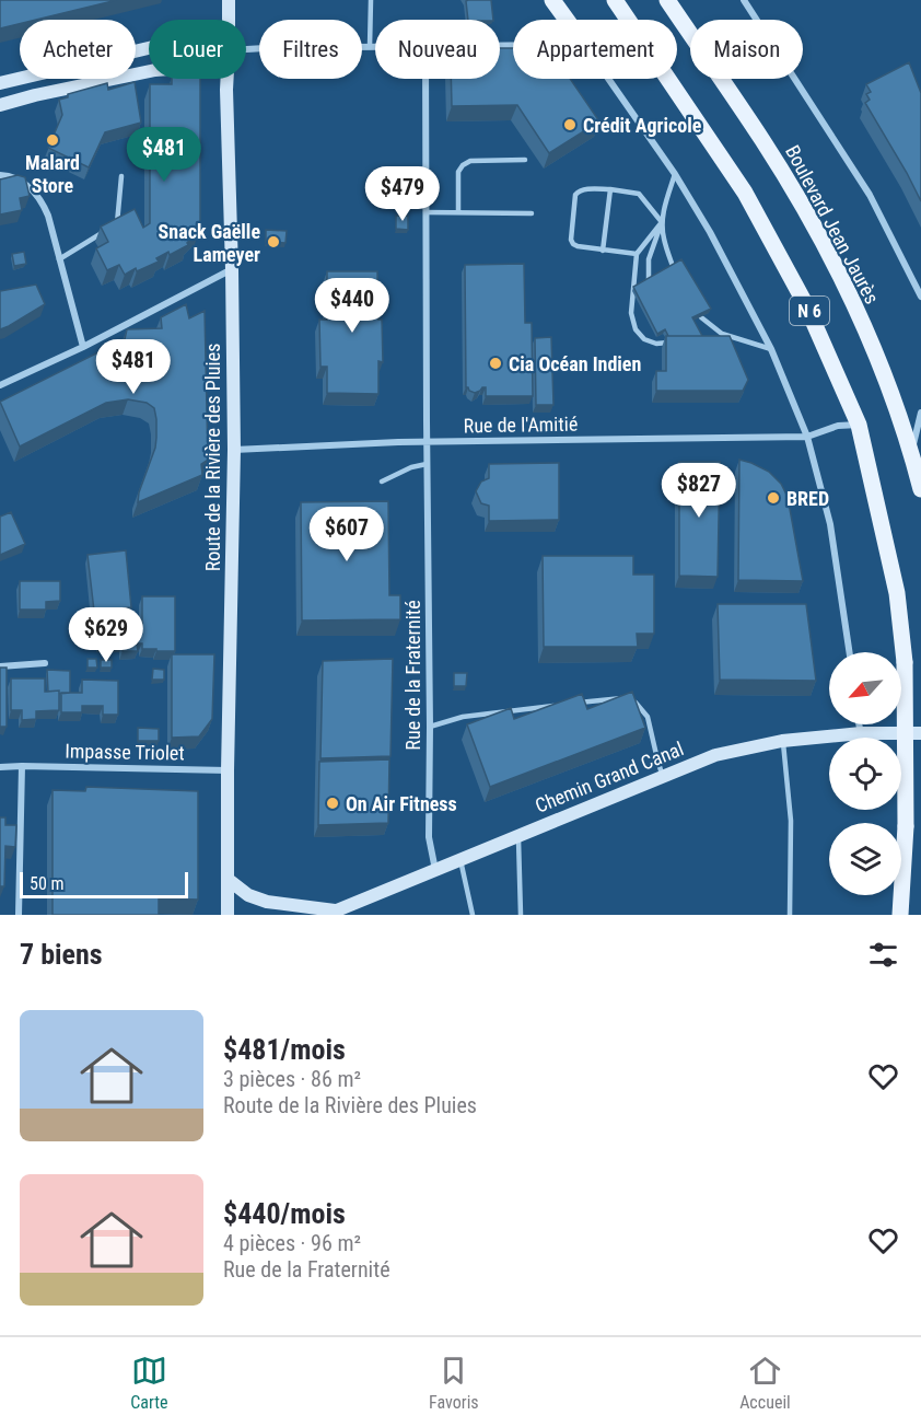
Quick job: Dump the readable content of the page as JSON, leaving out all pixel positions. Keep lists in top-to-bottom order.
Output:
{
  "streets": {
    "main road": ["Boulevard Jean Jaurès", "N 6"],
    "street": [
      "Rue de l'Amitié",
      "Route de la Rivière des Pluies",
      "Rue de la Fraternité",
      "Impasse Triolet",
      "Chemin Grand Canal"
    ]
  },
  "crossings": [
    ["N 6", "Rue de l'Amitié"],
    ["Rue de l'Amitié", "Route de la Rivière des Pluies"],
    ["Rue de l'Amitié", "Rue de la Fraternité"],
    ["Route de la Rivière des Pluies", "Impasse Triolet"],
    ["Rue de la Fraternité", "Chemin Grand Canal"]
  ],
  "places": [
    "Crédit Agricole",
    "Malard Store",
    "Snack Gaëlle Lameyer",
    "Cia Océan Indien",
    "BRED",
    "On Air Fitness"
  ],
  "scale_bar": "50 m",
  "north": "bottom left",
  "page": {
    "chip": [
      "Acheter",
      "Louer",
      "Filtres",
      "Nouveau",
      "Appartement",
      "Maison"
    ],
    "price": [
      "$481",
      "$479",
      "$440",
      "$481",
      "$827",
      "$607",
      "$629"
    ],
    "scale": "50 m",
    "heading": "7 biens",
    "list": [
      {
        "name": "$481/mois",
        "note": "3 pièces · 86 m² · Route de la Rivière des Pluies"
      },
      {
        "name": "$440/mois",
        "note": "4 pièces · 96 m² · Rue de la Fraternité"
      }
    ],
    "tabs": ["Carte", "Favoris", "Accueil"]
  }
}
